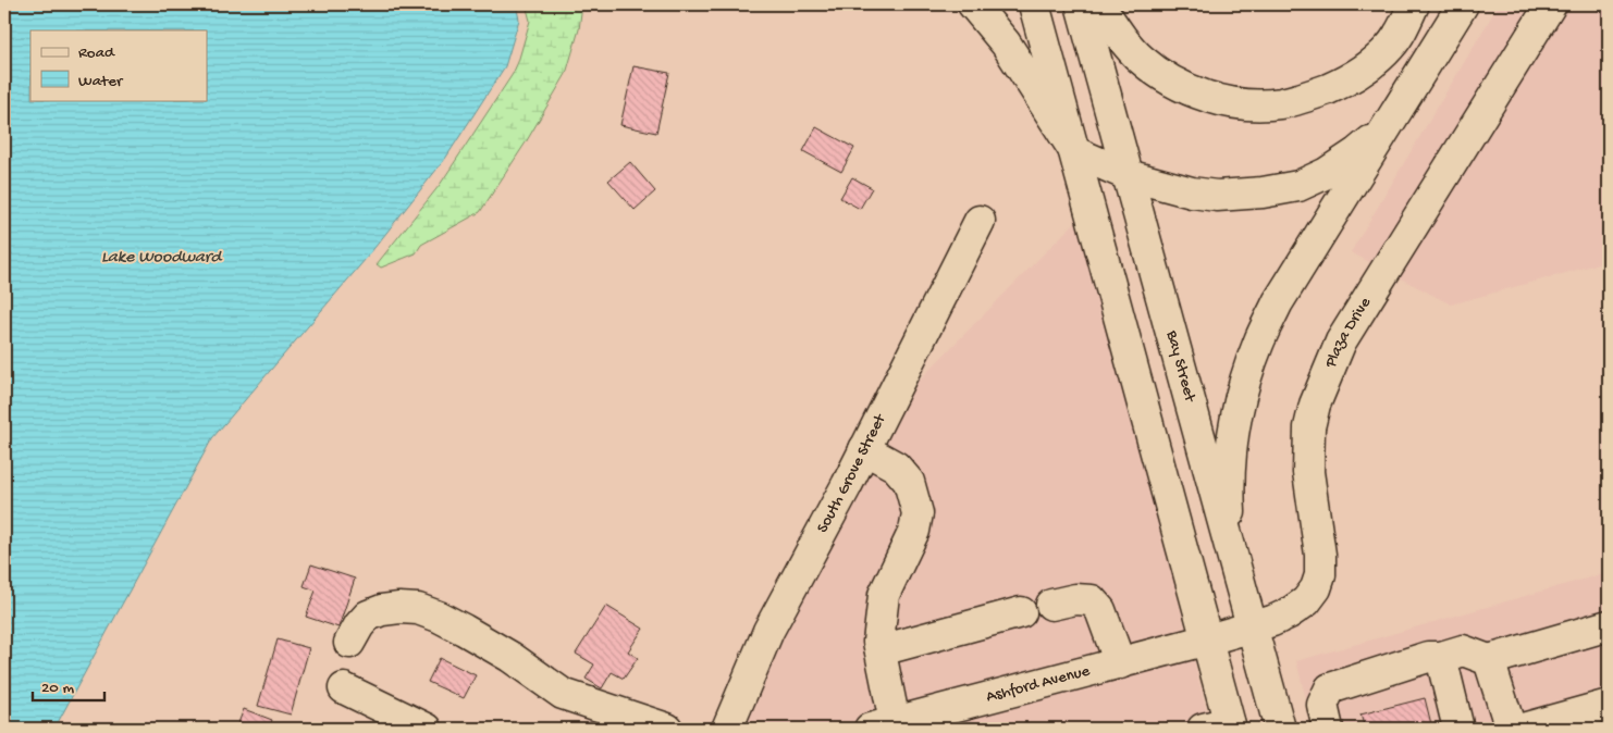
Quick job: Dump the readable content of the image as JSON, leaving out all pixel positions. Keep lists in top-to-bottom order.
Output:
{
  "streets": {
    "main road": [
      "Plaza Drive",
      "Bay Street",
      "South Grove Street",
      "Ashford Avenue"
    ]
  },
  "crossings": [
    ["Plaza Drive", "Bay Street"],
    ["Plaza Drive", "Ashford Avenue"]
  ],
  "water": ["Lake Woodward"],
  "legend": ["Road", "Water"],
  "scale_bar": "20 m"
}
